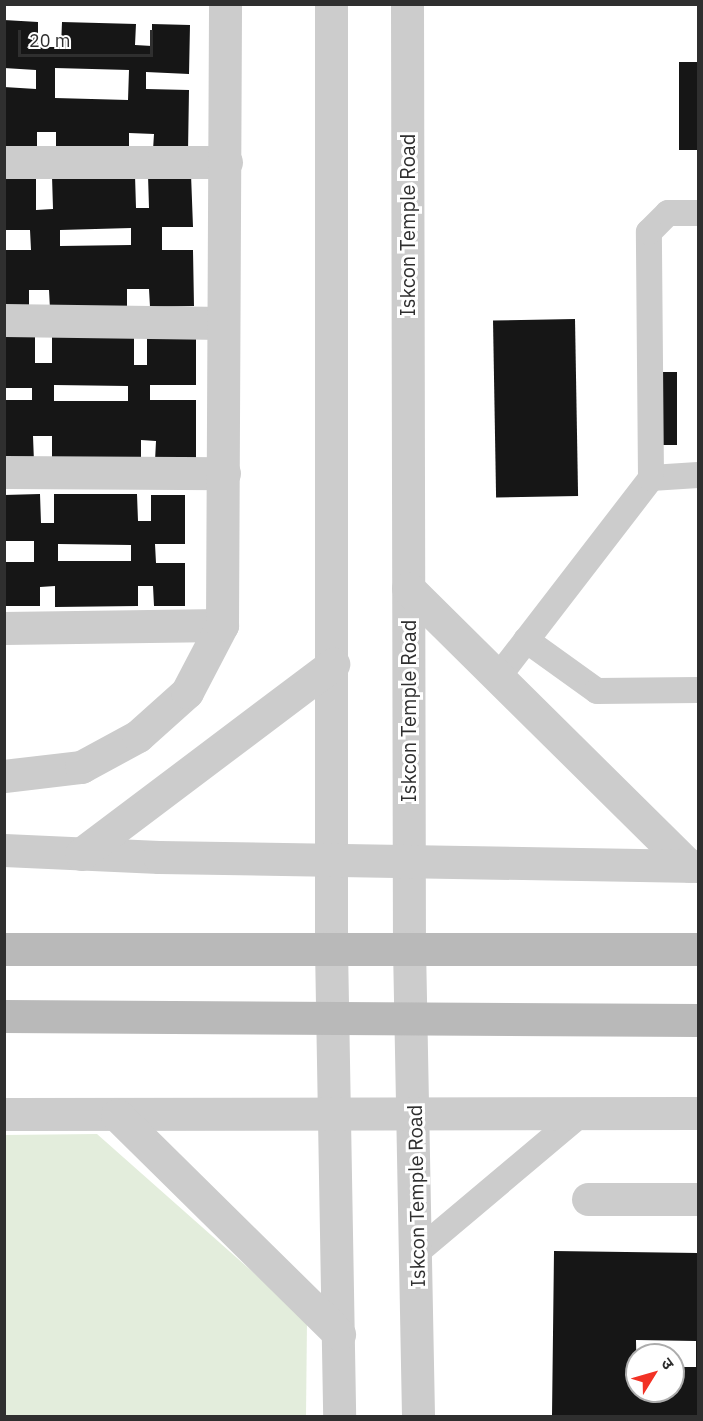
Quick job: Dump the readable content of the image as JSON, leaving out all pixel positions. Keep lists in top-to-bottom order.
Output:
{
  "streets": {
    "street": ["Iskcon Temple Road"]
  },
  "scale_bar": "20 m",
  "north": "top right"
}
